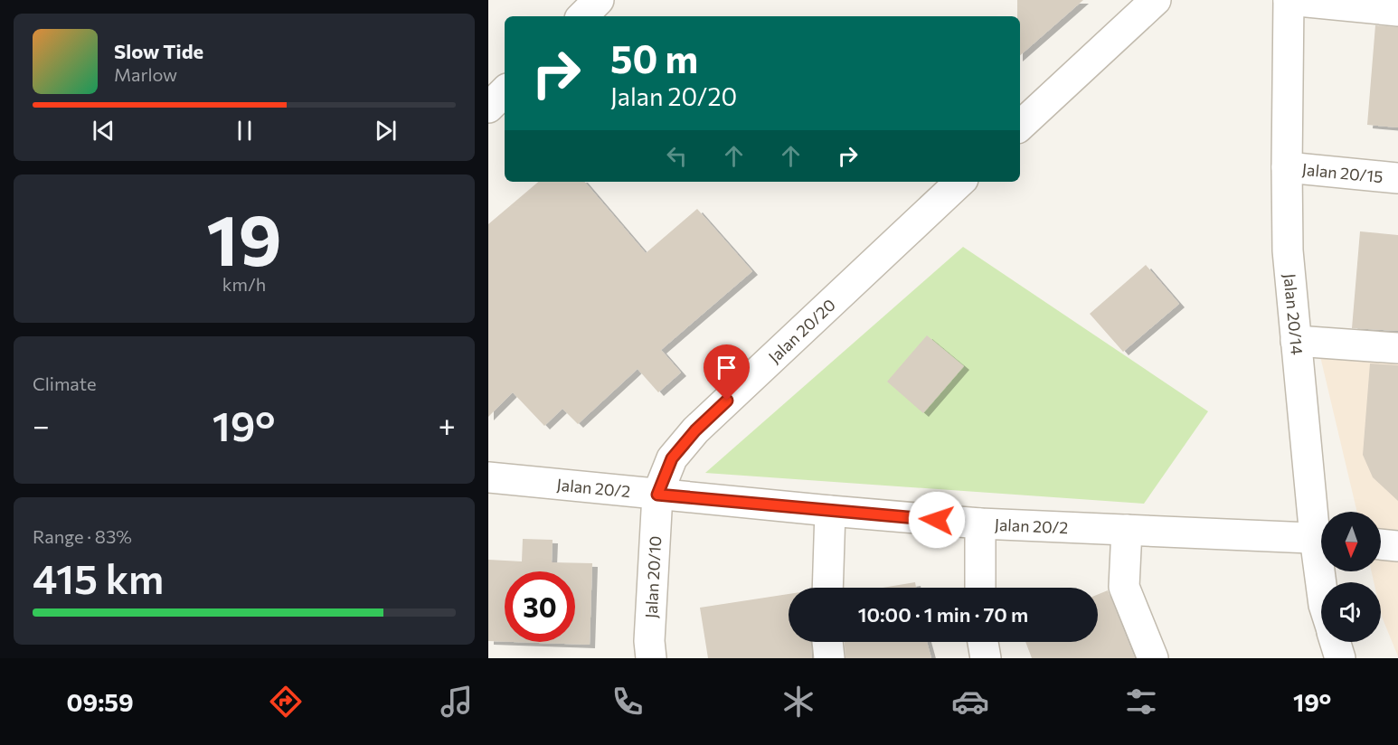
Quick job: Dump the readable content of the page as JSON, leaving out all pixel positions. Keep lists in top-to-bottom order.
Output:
{
  "streets": {
    "street": [
      "Jalan 20/15",
      "Jalan 20/14",
      "Jalan 20/20",
      "Jalan 20/2",
      "Jalan 20/10"
    ]
  },
  "crossings": [
    ["Jalan 20/15", "Jalan 20/14"],
    ["Jalan 20/20", "Jalan 20/2"],
    ["Jalan 20/20", "Jalan 20/10"],
    ["Jalan 20/2", "Jalan 20/10"]
  ],
  "north": "bottom",
  "page": {
    "turn": ["50 m", "Jalan 20/20"],
    "song": ["Slow Tide", "Marlow"],
    "tile": [
      ["19", "km/h"],
      "Climate",
      ["Range · 83%", "415 km"]
    ],
    "heat": ["−", "19°", "+"],
    "limit": "30",
    "trip": "10:00 · 1 min · 70 m",
    "tabs": ["09:59", "19°"]
  }
}
